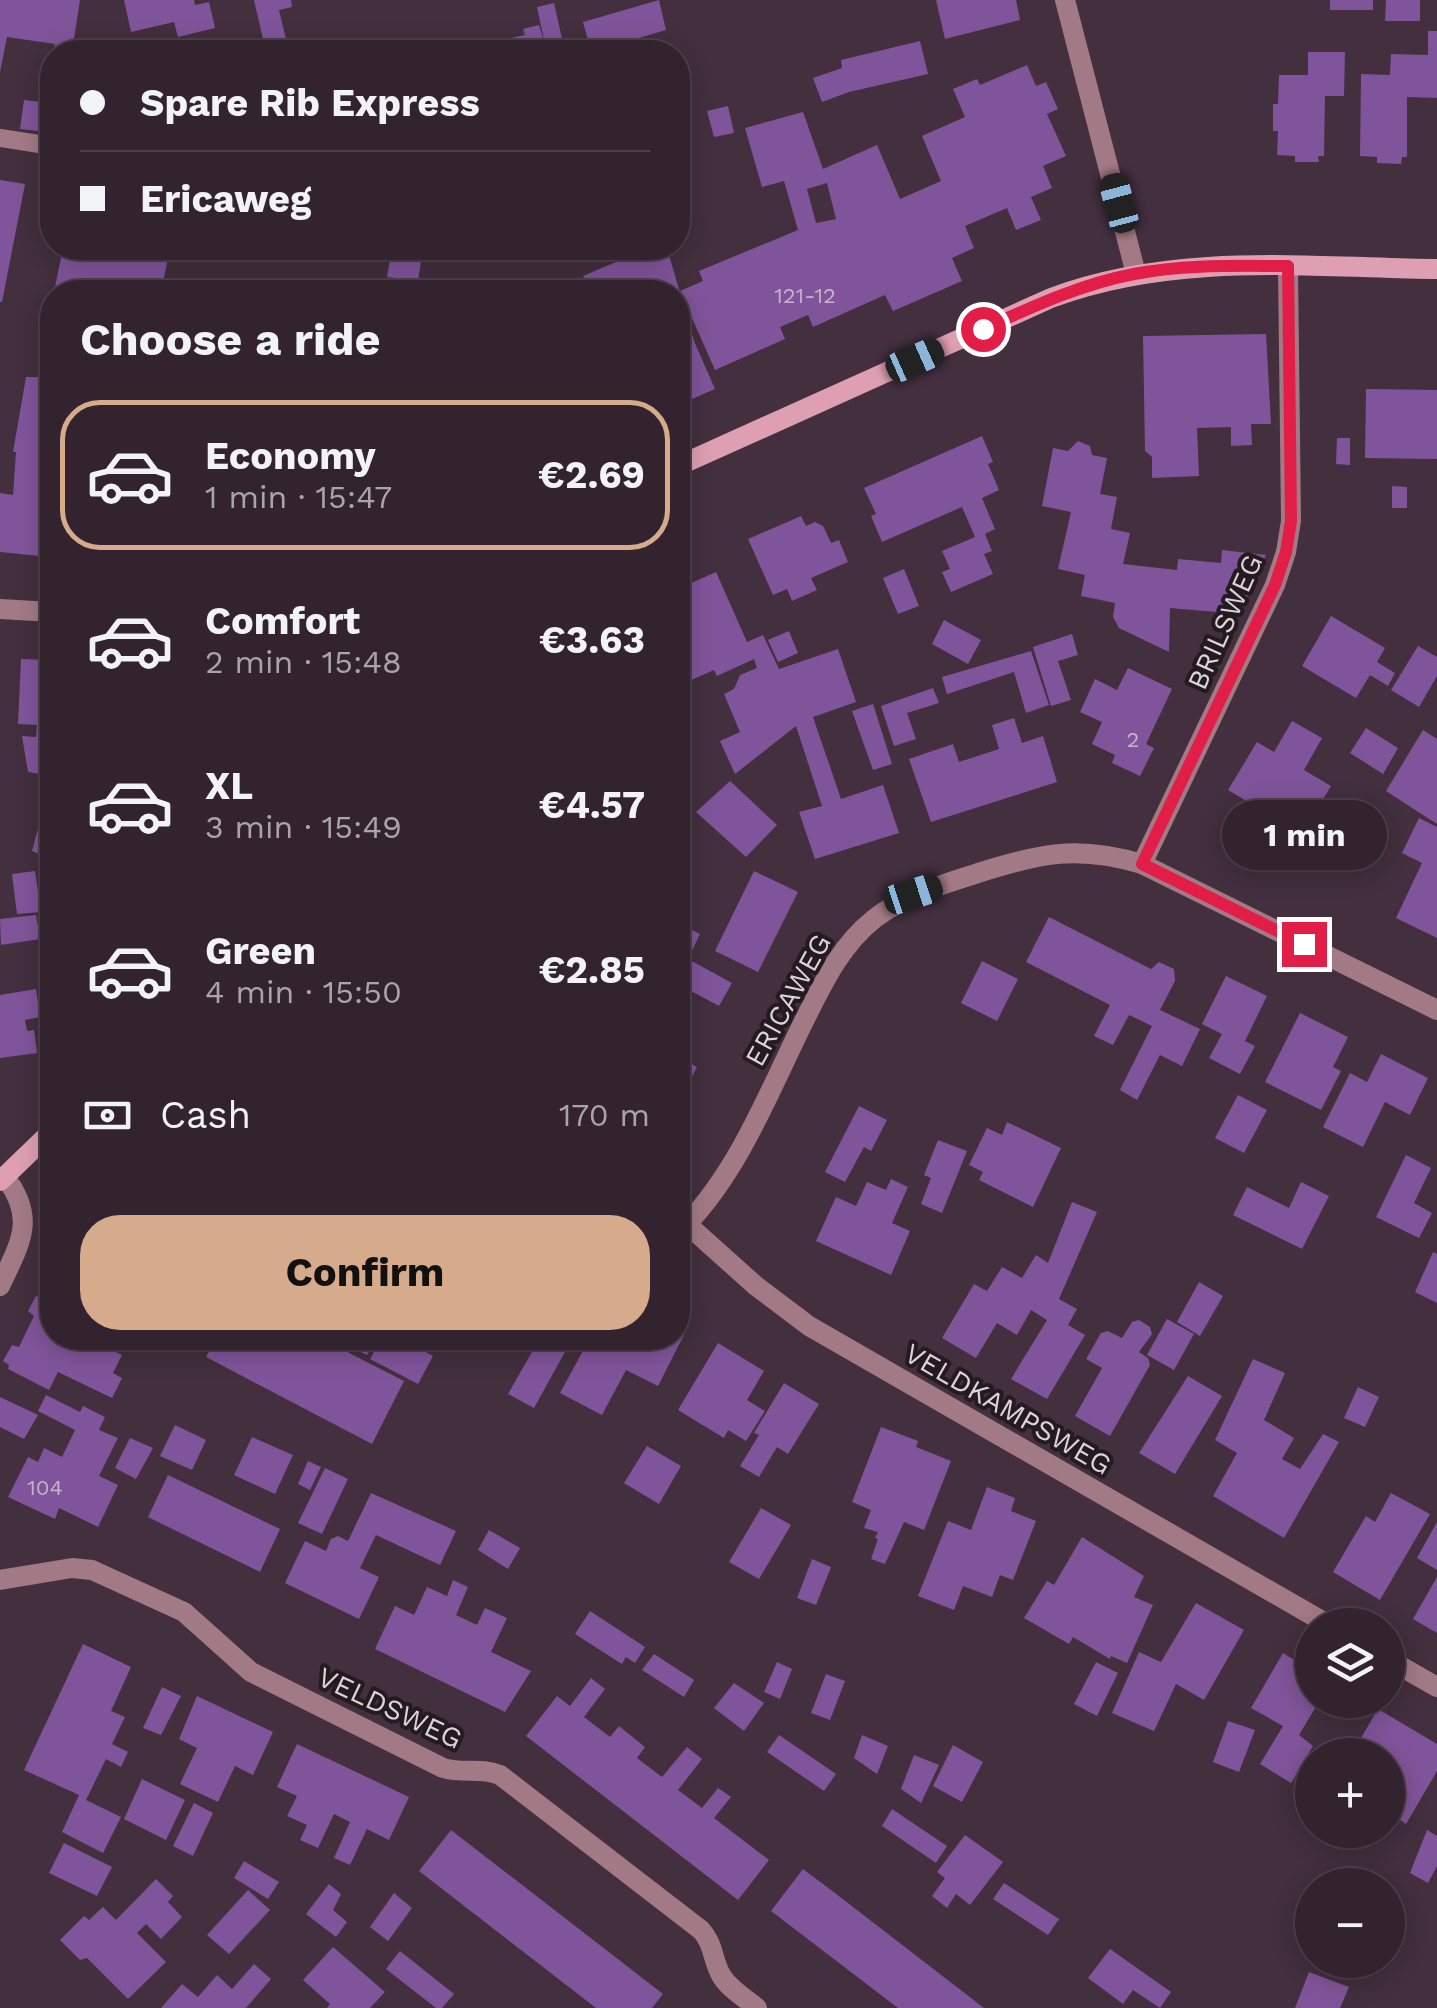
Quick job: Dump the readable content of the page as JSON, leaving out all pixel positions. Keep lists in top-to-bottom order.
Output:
{
  "streets": {
    "street": [
      "BRILSWEG",
      "ERICAWEG",
      "VELDKAMPSWEG",
      "VELDSWEG"
    ]
  },
  "crossings": [
    ["BRILSWEG", "ERICAWEG"]
  ],
  "house_numbers": ["121-12", "2", "104"],
  "page": {
    "banner": ["Spare Rib Express", "Ericaweg"],
    "heading": "Choose a ride",
    "list": [
      {
        "name": "Economy",
        "note": "1 min · 15:47",
        "value": "€2.69"
      },
      {
        "name": "Comfort",
        "note": "2 min · 15:48",
        "value": "€3.63"
      },
      {
        "name": "XL",
        "note": "3 min · 15:49",
        "value": "€4.57"
      },
      {
        "name": "Green",
        "note": "4 min · 15:50",
        "value": "€2.85"
      }
    ],
    "bubble": "1 min",
    "pay": ["Cash", "170 m"],
    "buttons": "Confirm",
    "map_buttons": ["+", "−"]
  }
}
